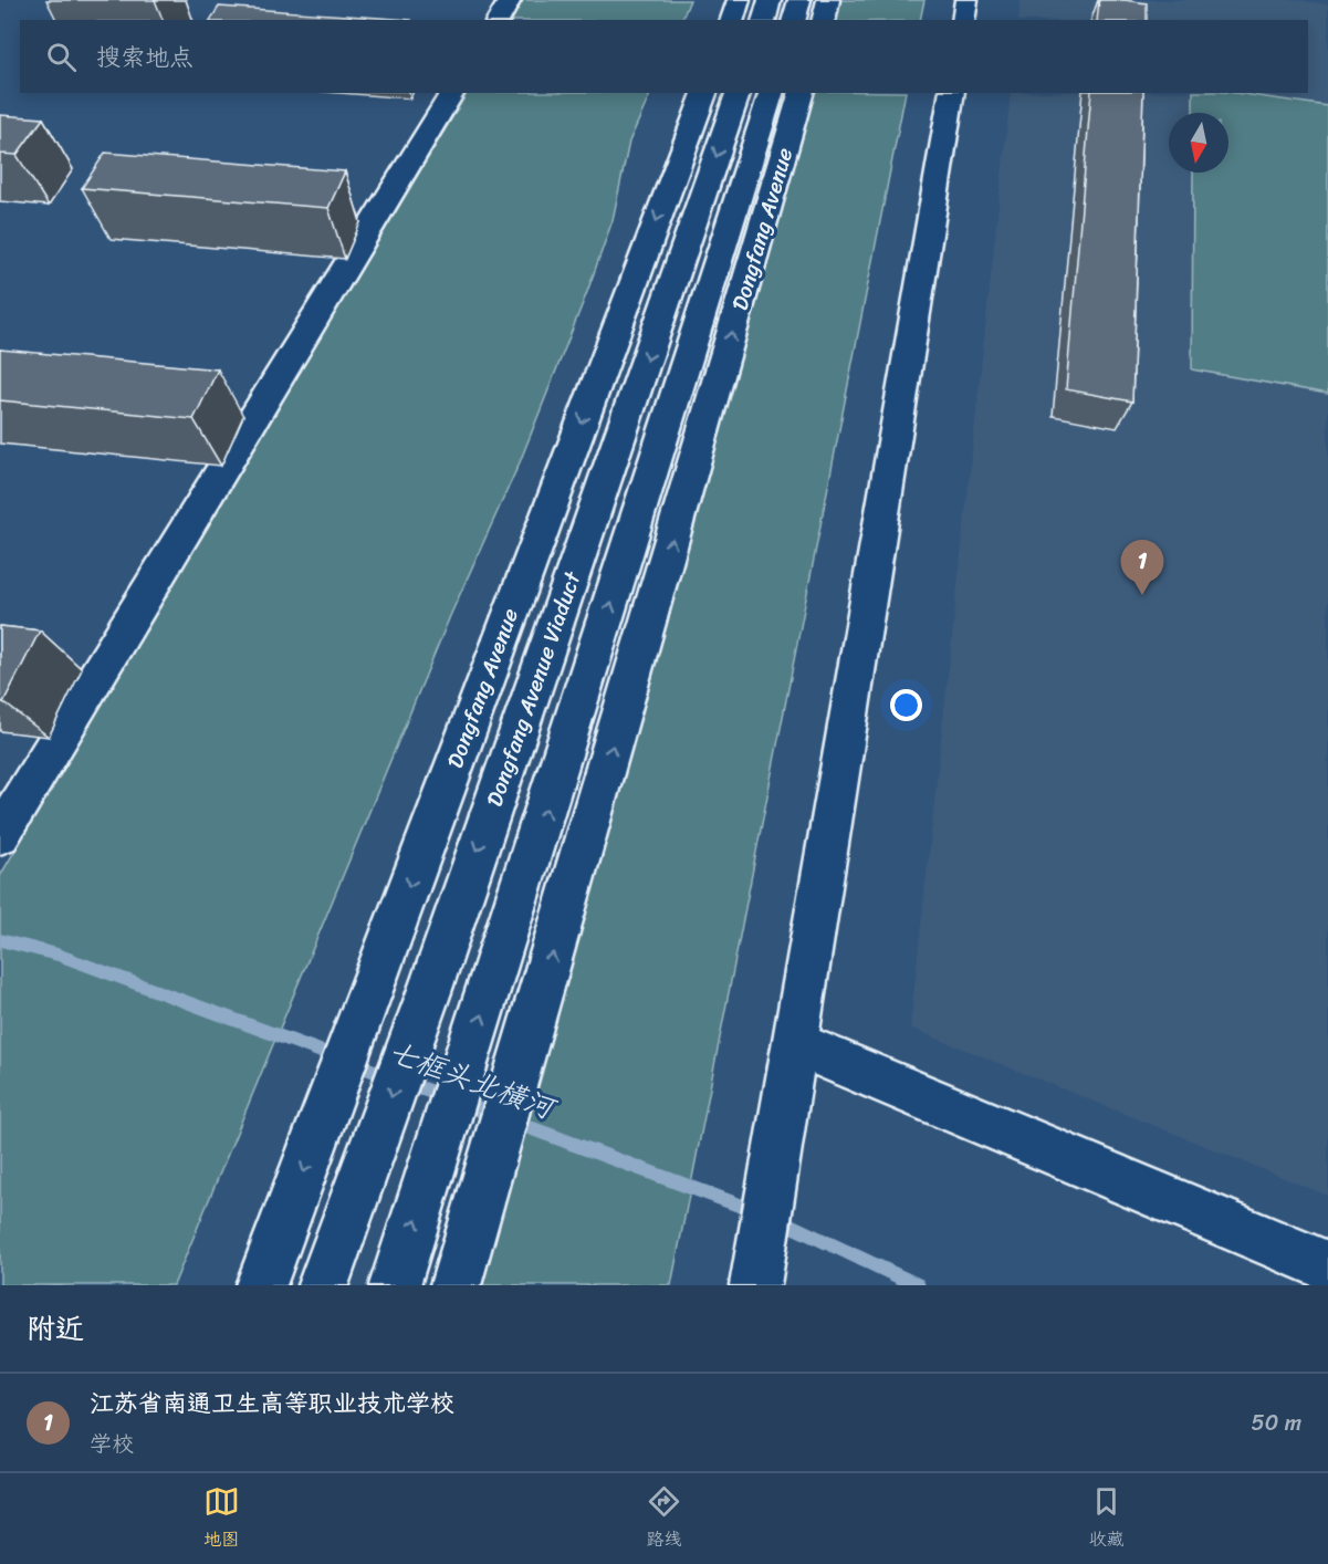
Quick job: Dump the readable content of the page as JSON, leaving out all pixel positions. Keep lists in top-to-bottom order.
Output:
{
  "streets": {
    "main road": ["Dongfang Avenue", "Dongfang Avenue Viaduct"]
  },
  "water": ["七框头北横河"],
  "north": "bottom",
  "page": {
    "search": "搜索地点",
    "pins": "1",
    "heading": "附近",
    "list": [
      {
        "mark": "1",
        "name": "江苏省南通卫生高等职业技术学校",
        "note": "学校",
        "value": "50 m"
      }
    ],
    "nav": ["地图", "路线", "收藏"]
  }
}
